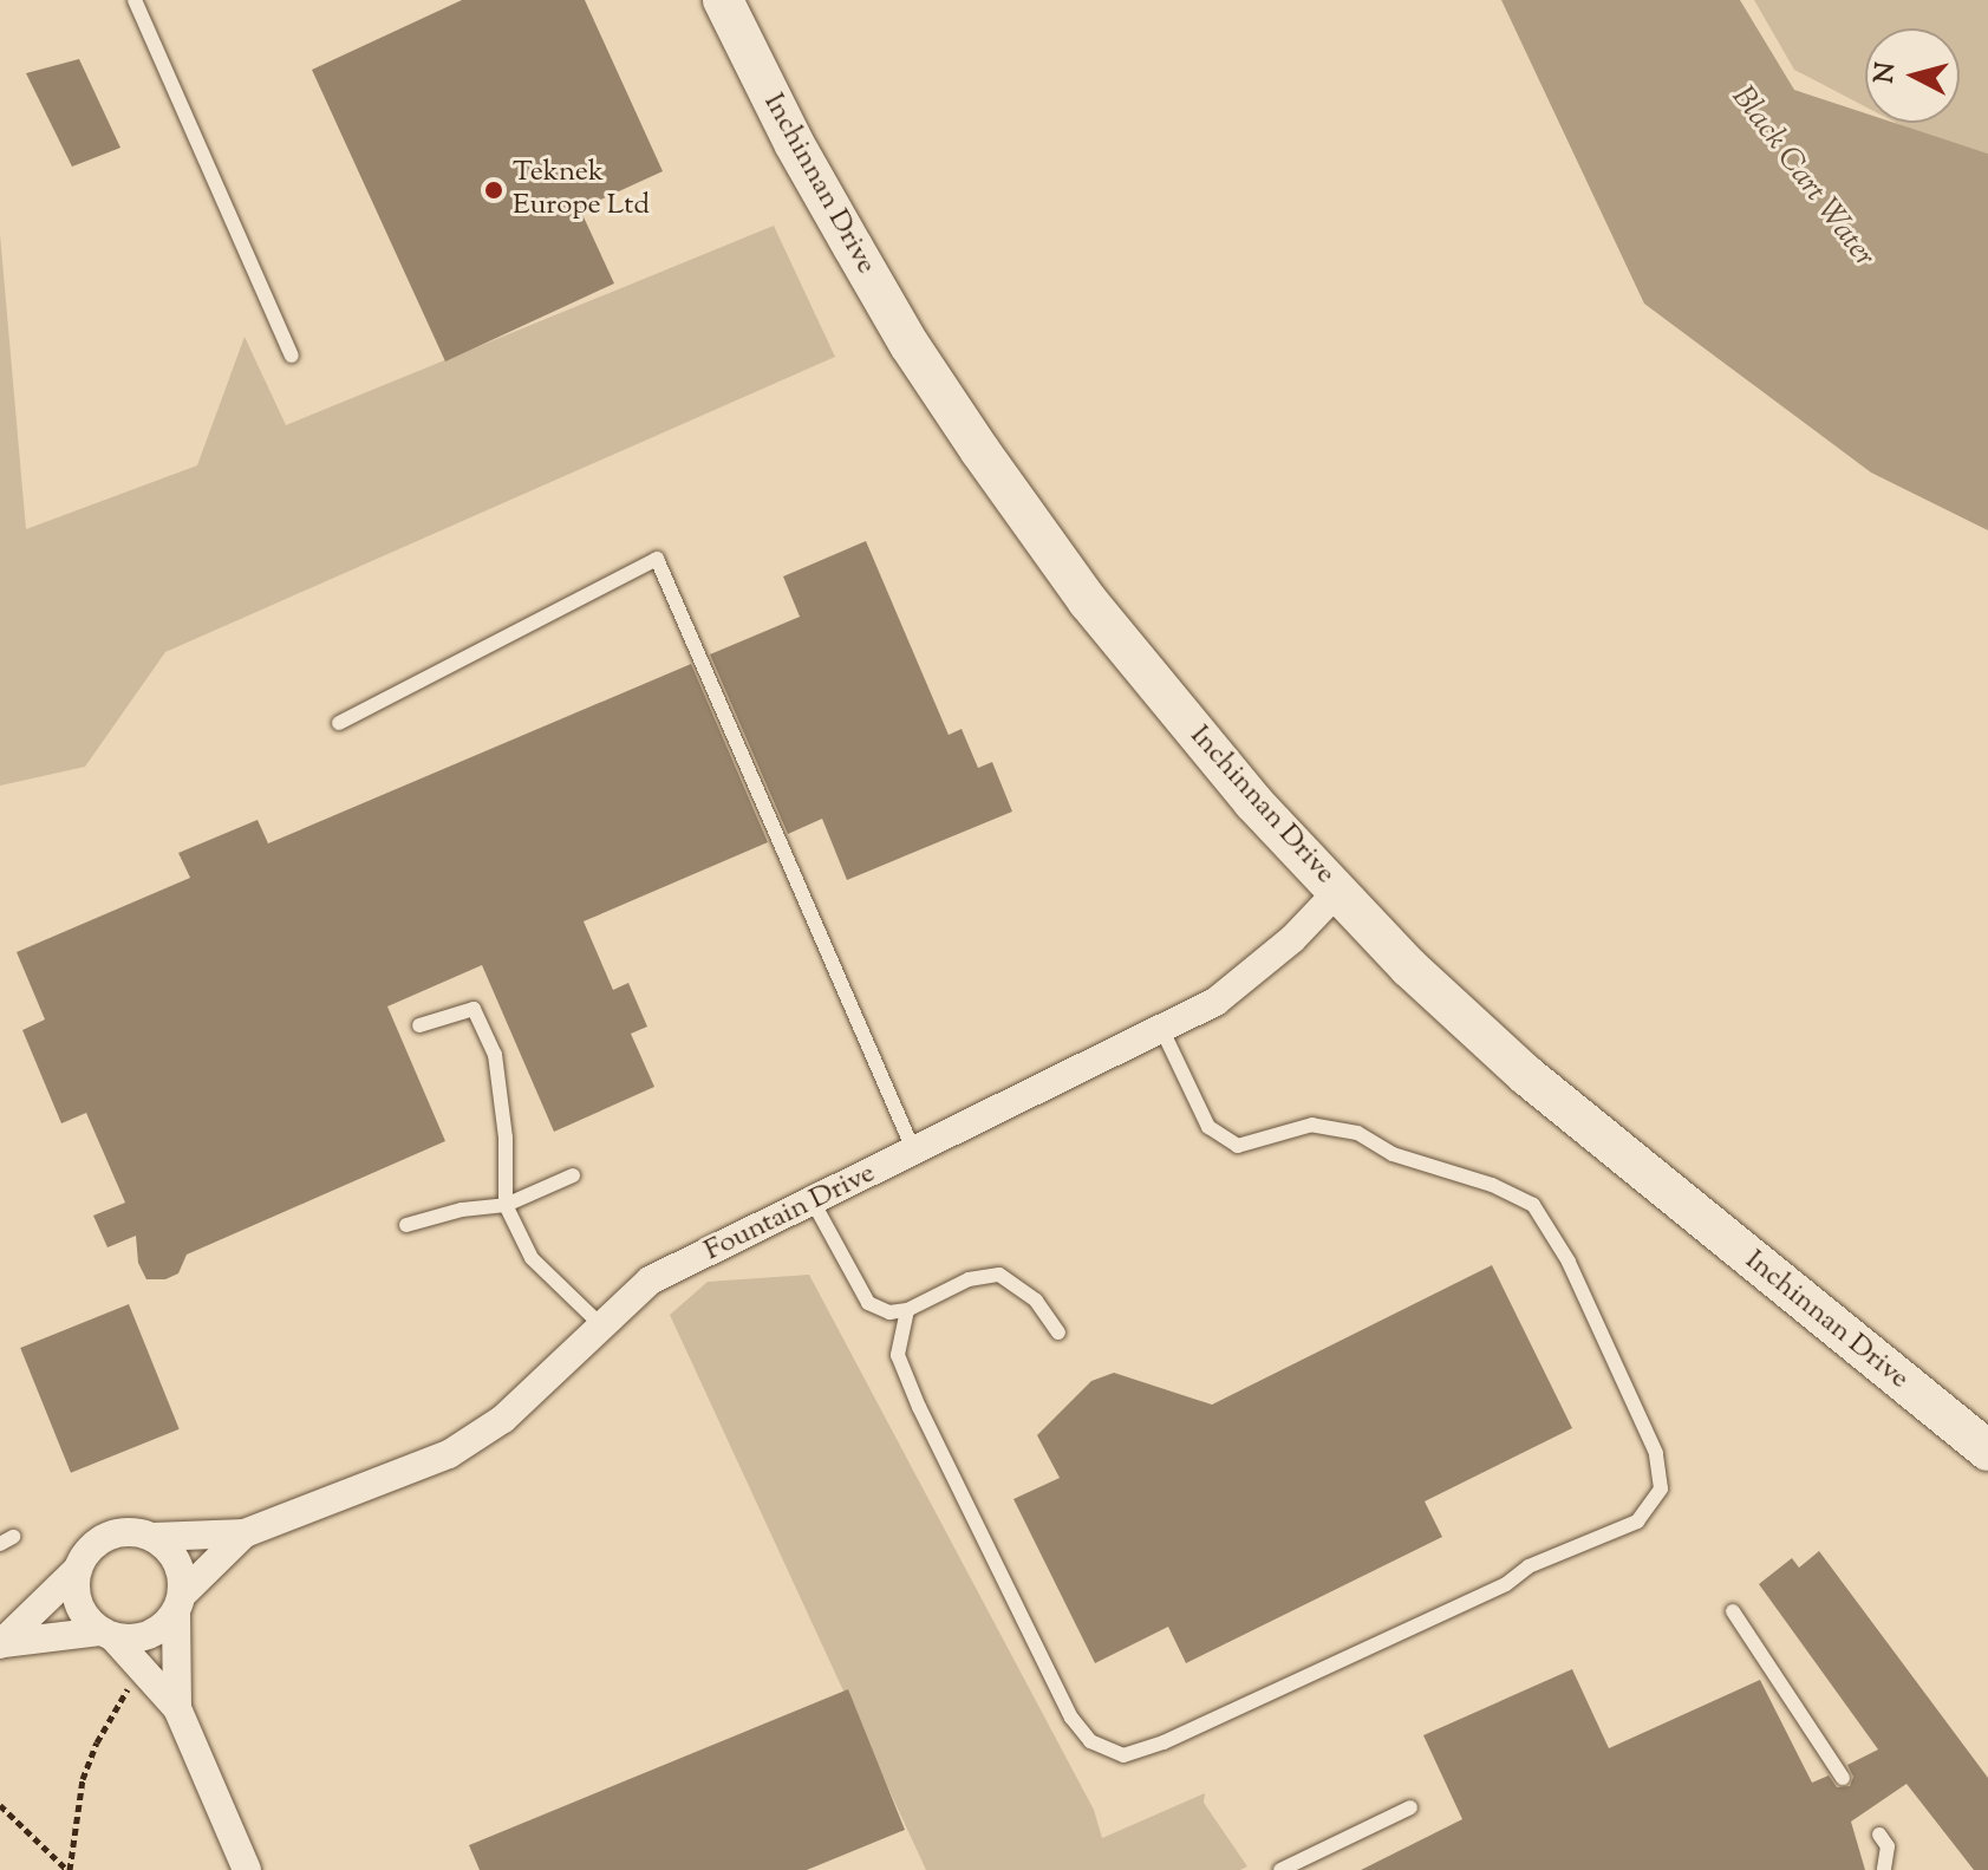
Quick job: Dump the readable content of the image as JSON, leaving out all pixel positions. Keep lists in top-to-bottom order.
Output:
{
  "streets": {
    "street": ["Inchinnan Drive", "Fountain Drive"]
  },
  "crossings": [
    ["Inchinnan Drive", "Fountain Drive"]
  ],
  "water": ["Black Cart Water"],
  "places": ["Teknek Europe Ltd"],
  "north": "left"
}
